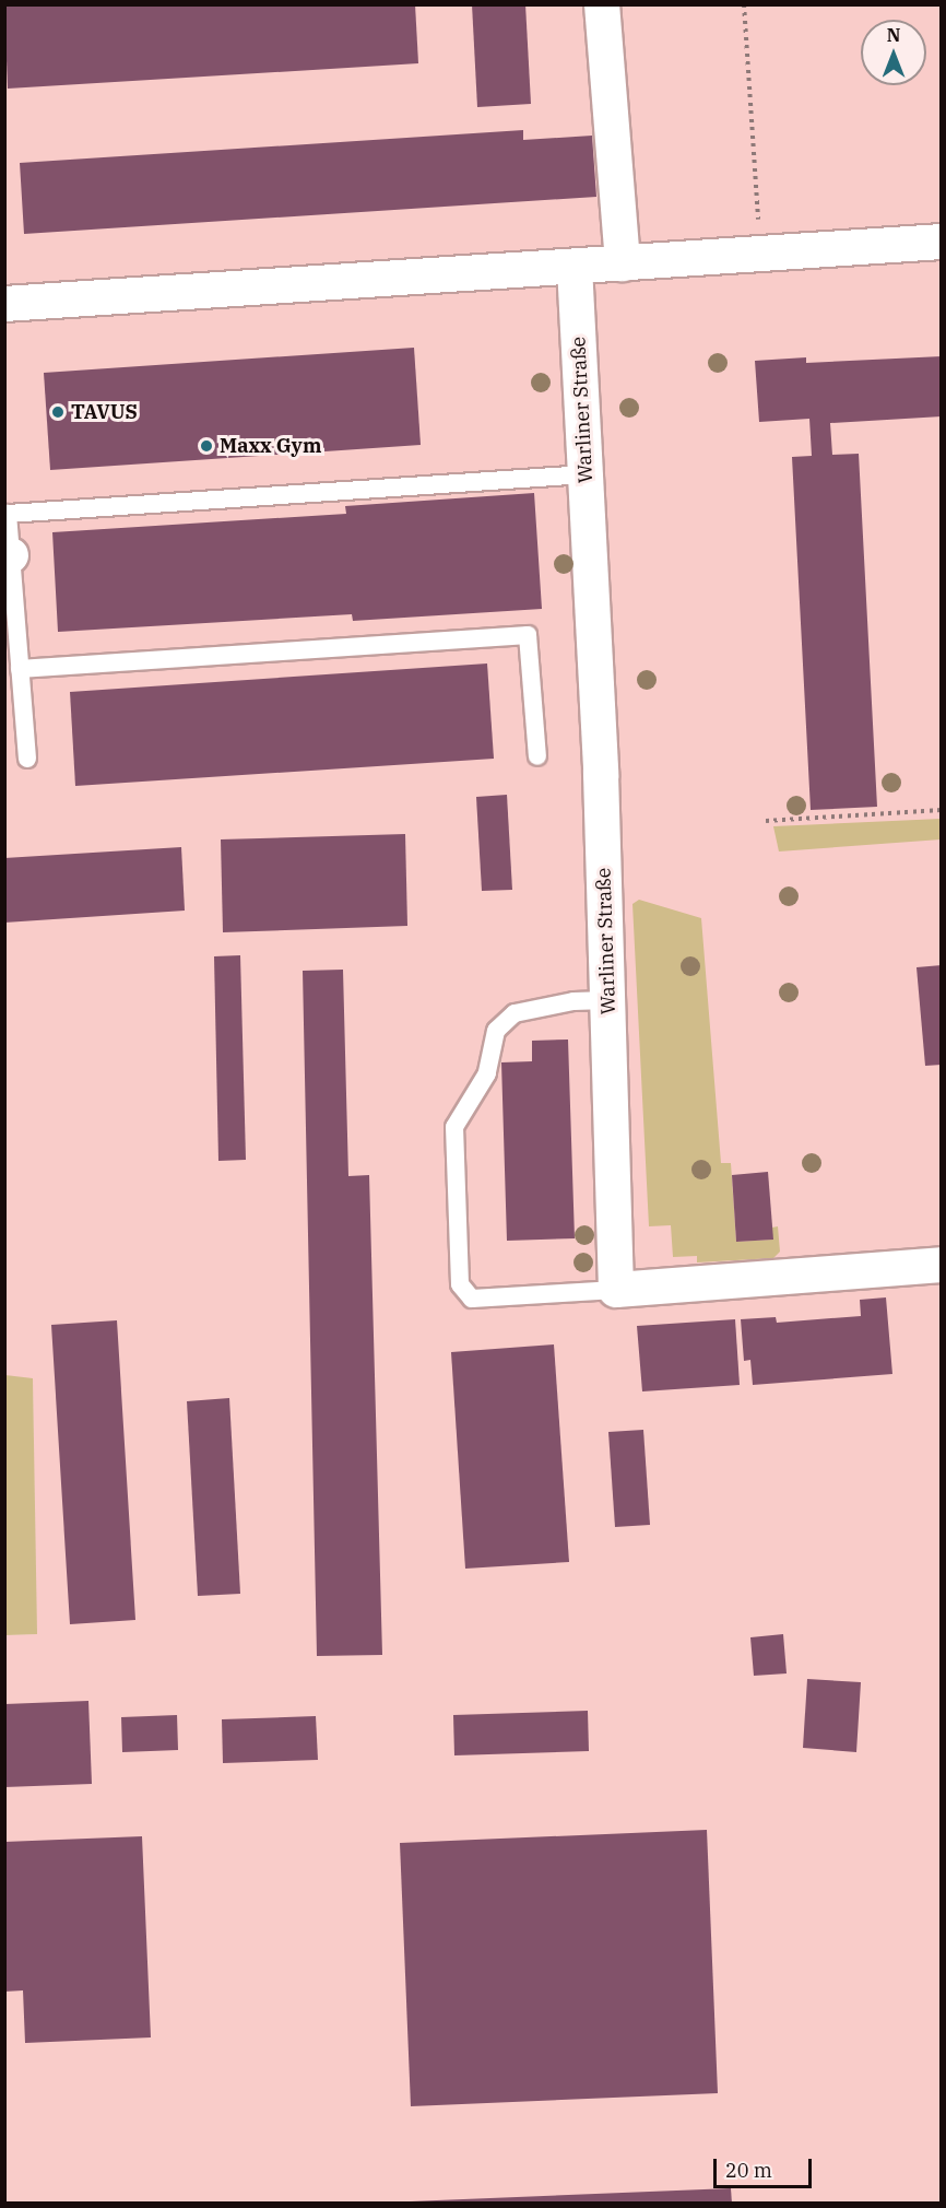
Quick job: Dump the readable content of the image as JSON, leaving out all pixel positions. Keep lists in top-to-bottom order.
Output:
{
  "streets": {
    "street": ["Warliner Straße"]
  },
  "places": ["TAVUS", "Maxx Gym"],
  "scale_bar": "20 m",
  "north": "top"
}
